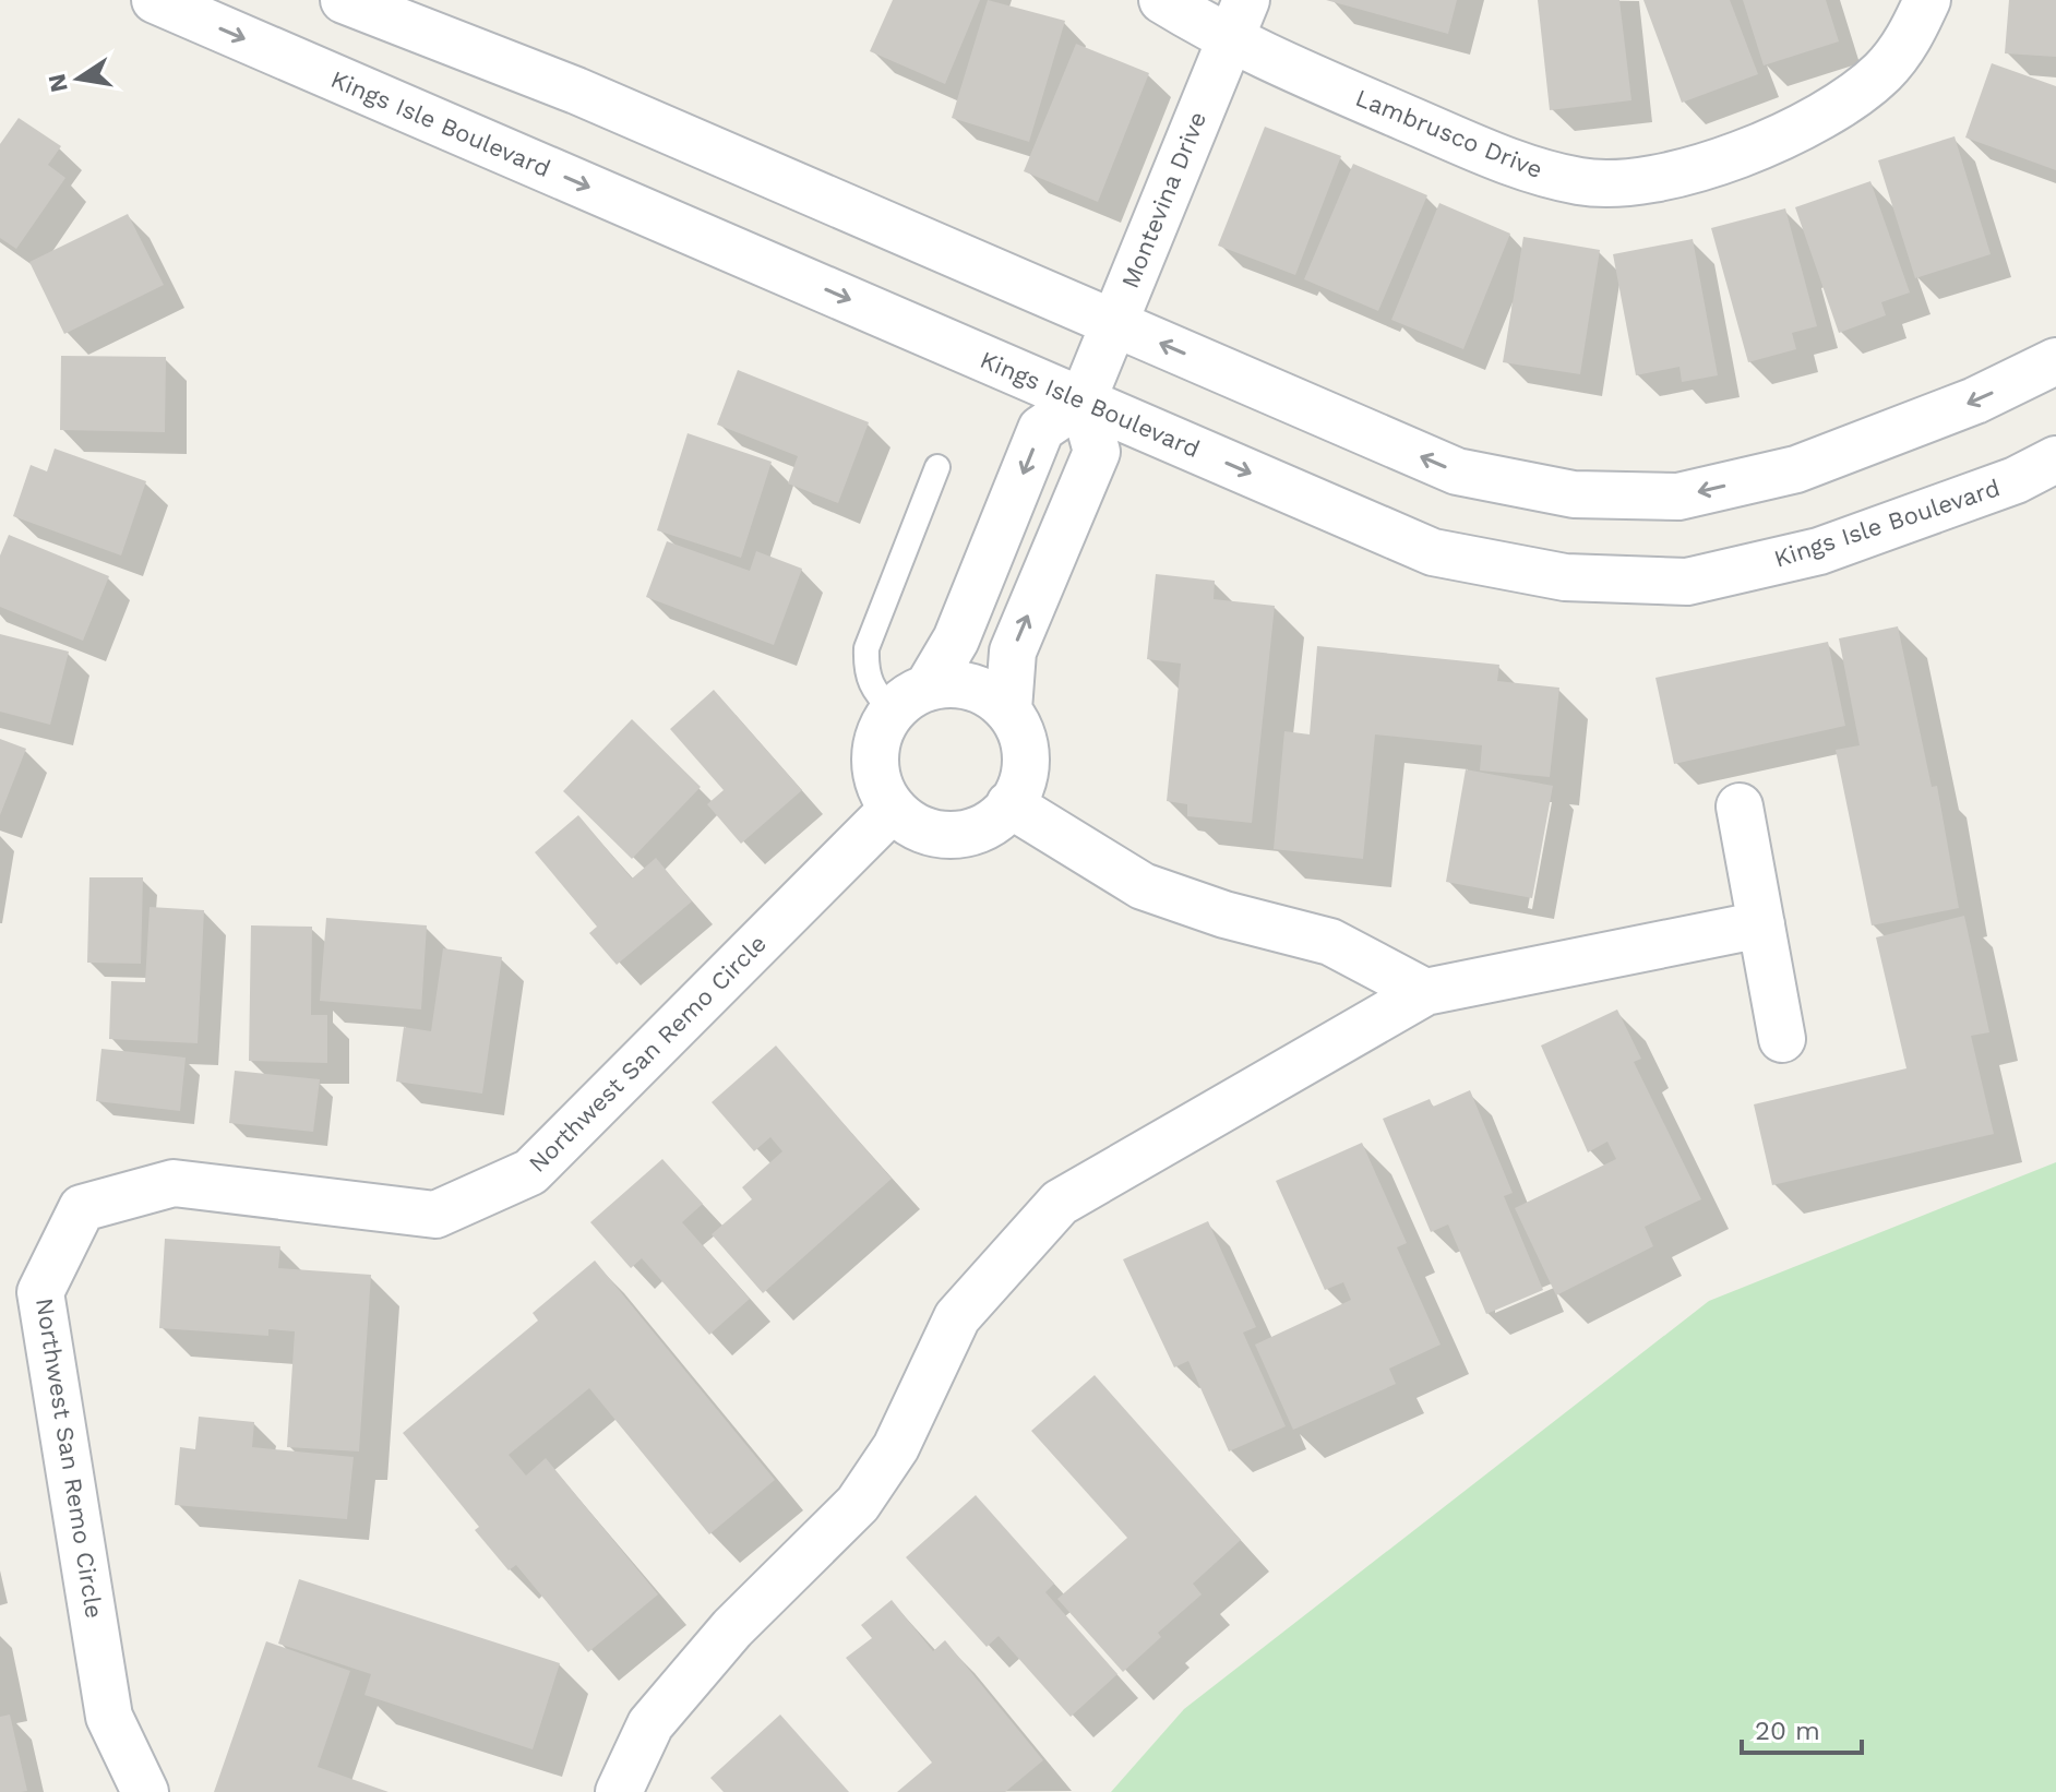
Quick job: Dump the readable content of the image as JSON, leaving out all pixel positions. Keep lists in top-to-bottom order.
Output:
{
  "streets": {
    "street": [
      "Kings Isle Boulevard",
      "Lambrusco Drive",
      "Montevina Drive",
      "Northwest San Remo Circle"
    ]
  },
  "crossings": [
    ["Kings Isle Boulevard", "Montevina Drive"],
    ["Lambrusco Drive", "Montevina Drive"]
  ],
  "scale_bar": "20 m",
  "north": "left"
}
